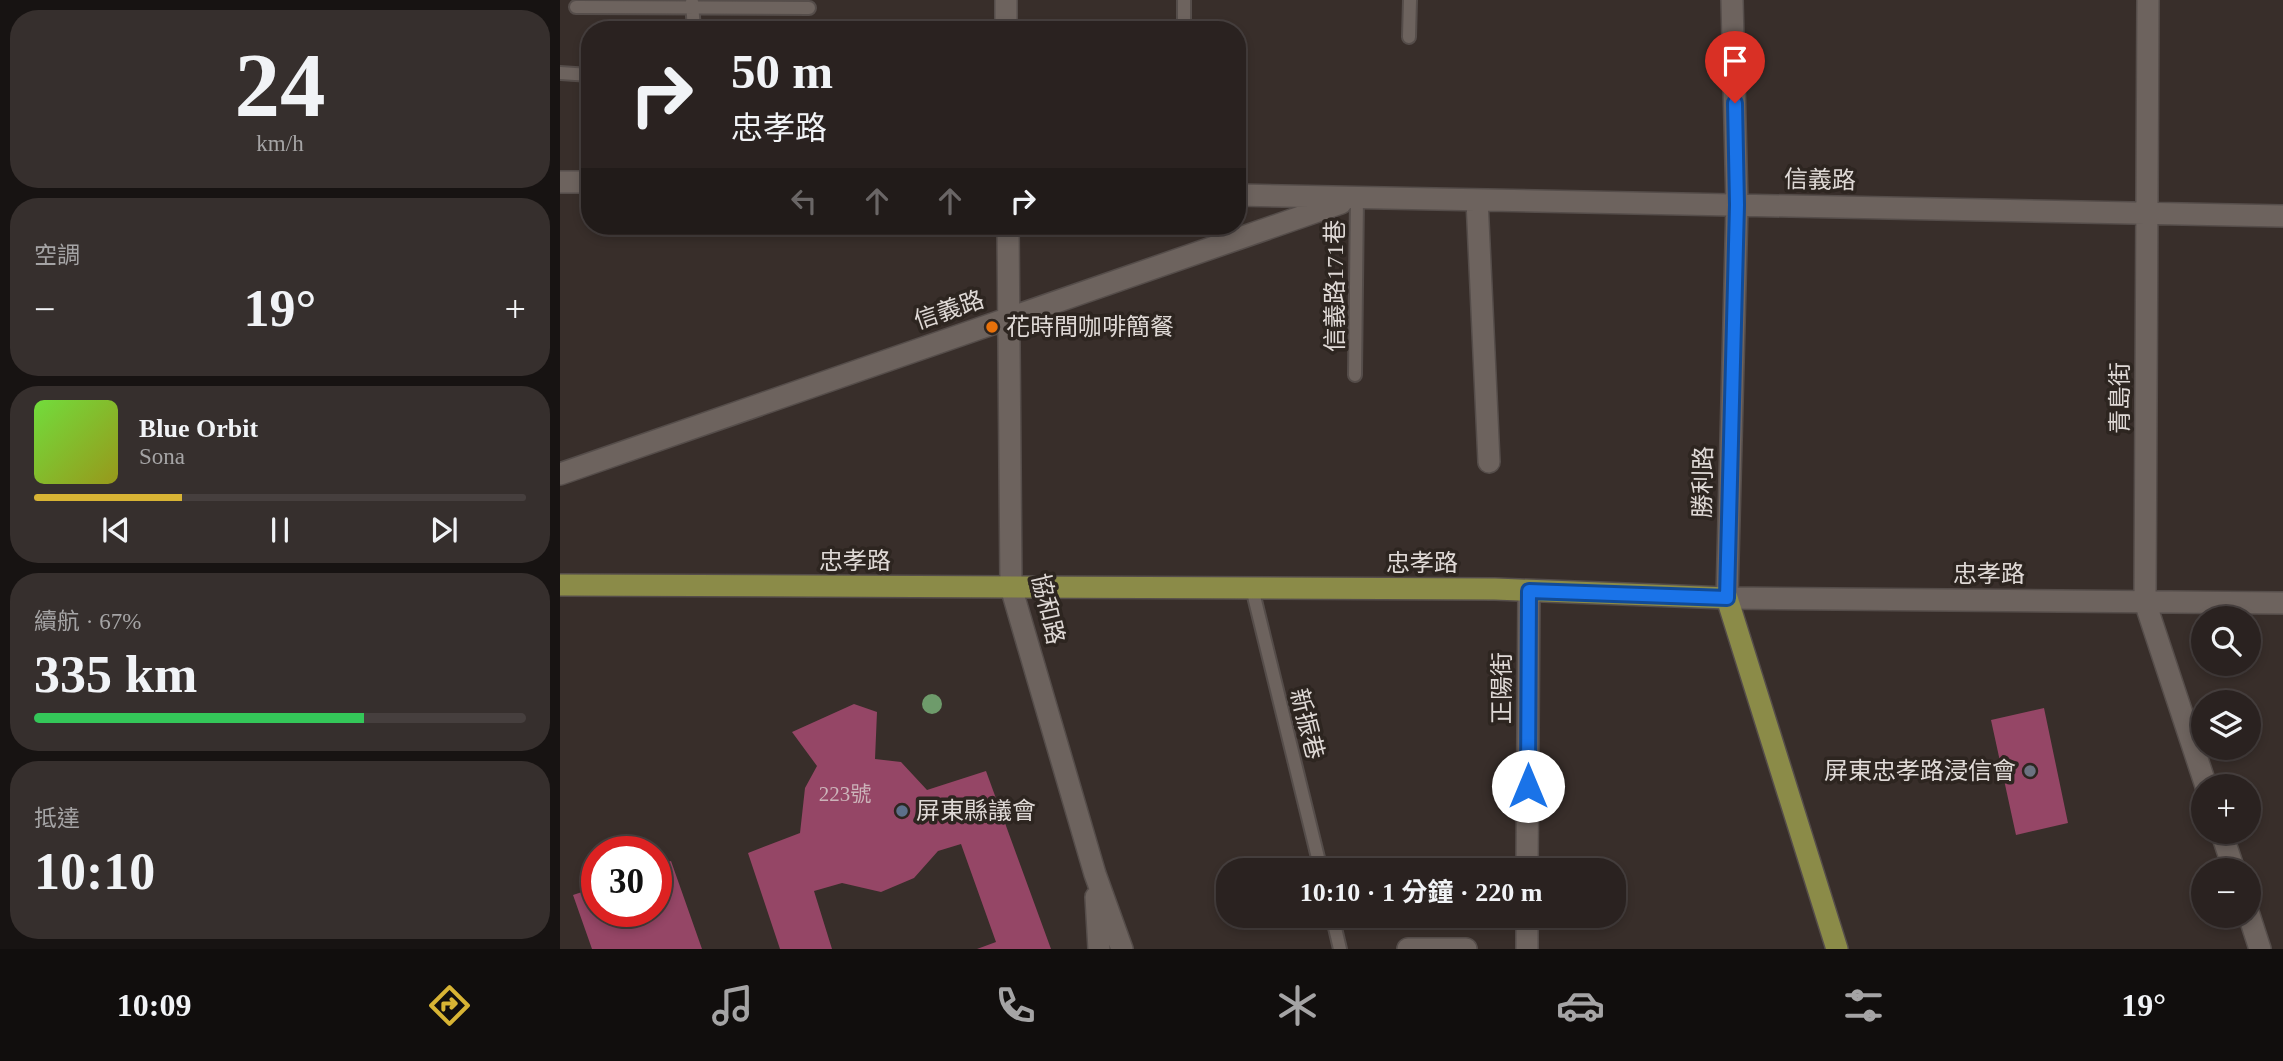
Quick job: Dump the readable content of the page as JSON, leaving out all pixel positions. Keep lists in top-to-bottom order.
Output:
{
  "streets": {
    "main road": ["勝利路", "忠孝路"],
    "street": [
      "信義路",
      "青島街",
      "協和路",
      "正陽街"
    ],
    "lane": ["信義路171巷", "新振巷"]
  },
  "crossings": [
    ["信義路", "信義路171巷"],
    ["信義路", "青島街"],
    ["信義路", "勝利路"],
    ["信義路", "協和路"],
    ["青島街", "忠孝路"],
    ["勝利路", "忠孝路"],
    ["忠孝路", "協和路"],
    ["忠孝路", "正陽街"],
    ["忠孝路", "新振巷"]
  ],
  "places": ["花時間咖啡簡餐", "屏東忠孝路浸信會", "屏東縣議會"],
  "house_numbers": ["223號"],
  "page": {
    "tile": [
      ["24", "km/h"],
      "空調",
      ["續航 · 67%", "335 km"],
      ["抵達", "10:10"]
    ],
    "turn": ["50 m", "忠孝路"],
    "heat": ["−", "19°", "+"],
    "song": ["Blue Orbit", "Sona"],
    "map_buttons": ["+", "−"],
    "limit": "30",
    "trip": "10:10 · 1 分鐘 · 220 m",
    "tabs": ["10:09", "19°"]
  }
}
